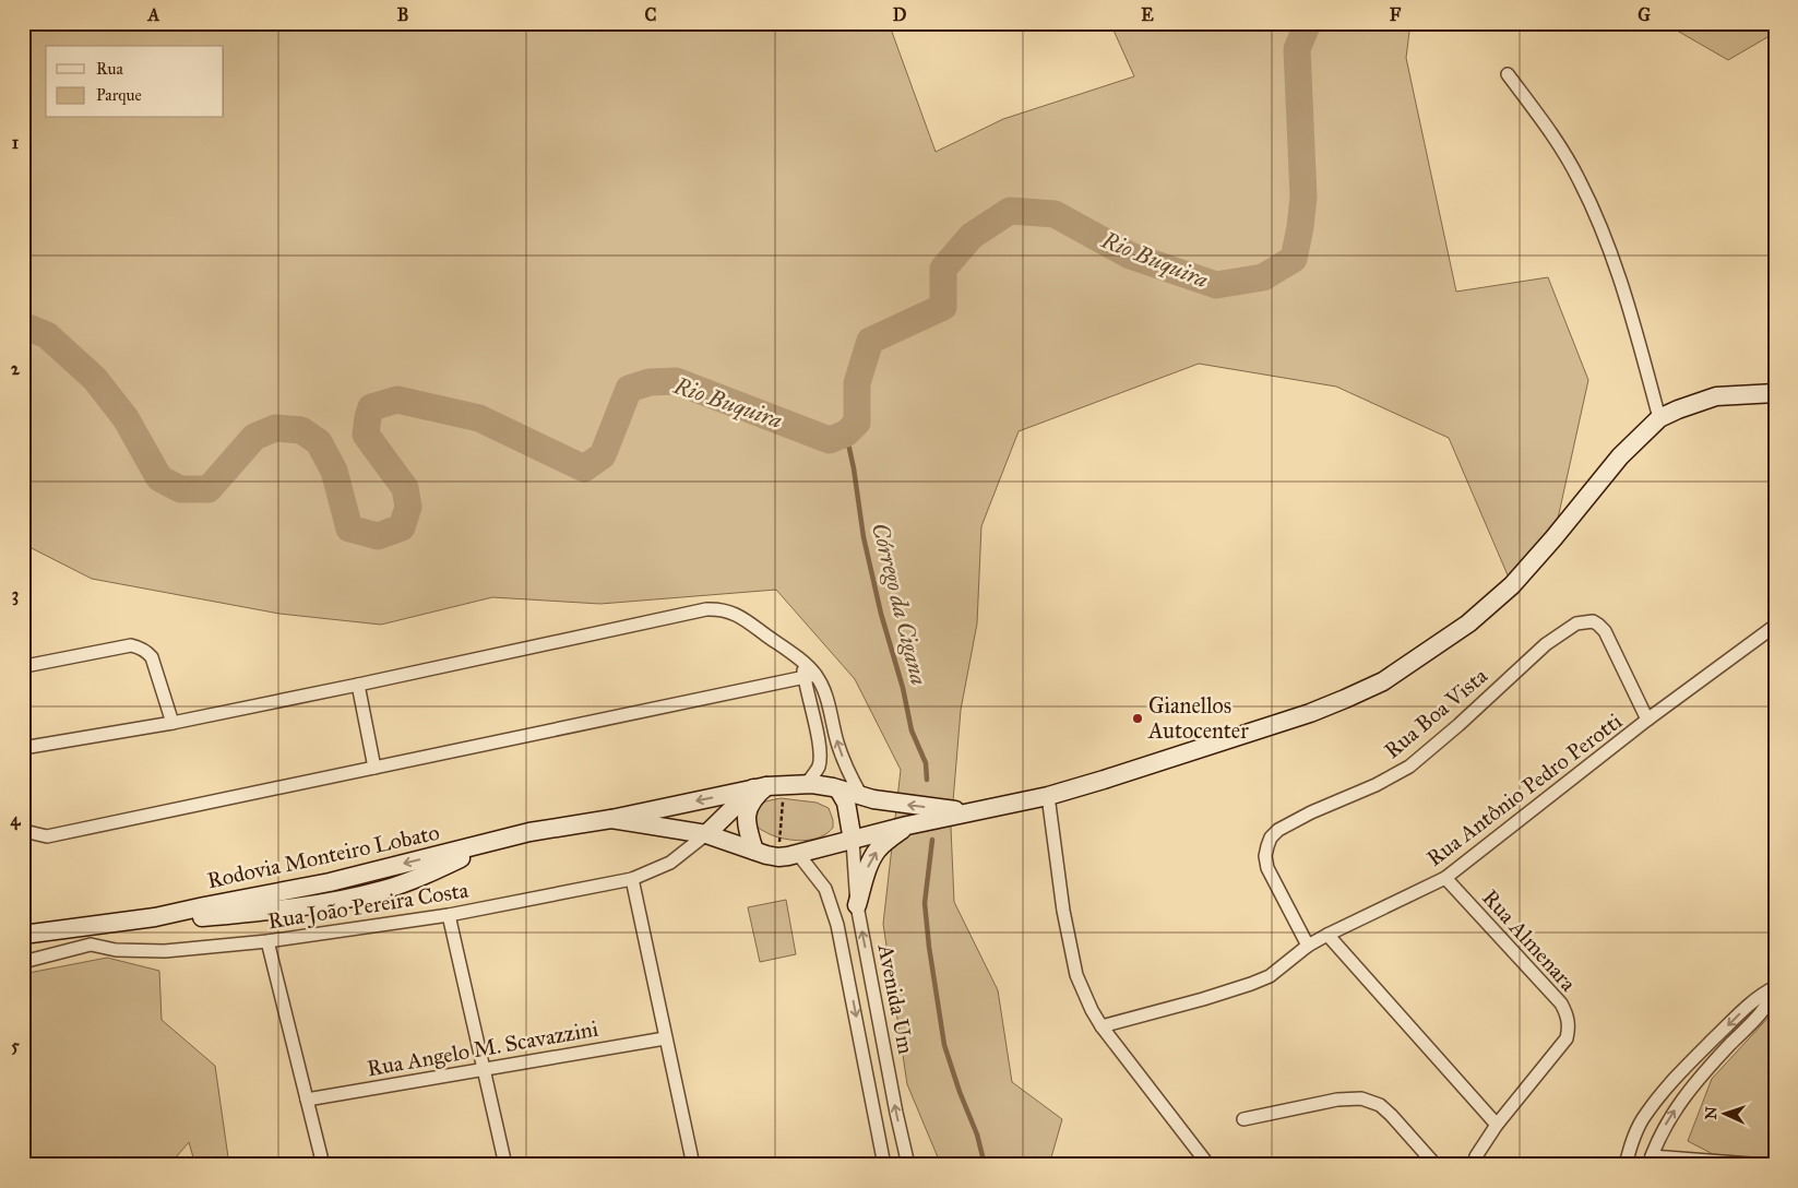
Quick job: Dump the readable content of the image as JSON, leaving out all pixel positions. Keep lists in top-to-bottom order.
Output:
{
  "streets": {
    "main road": ["Rodovia Monteiro Lobato"],
    "street": [
      "Rua Boa Vista",
      "Rua Antônio Pedro Perotti",
      "Rua João Pereira Costa",
      "Rua Almenara",
      "Avenida Um",
      "Rua Angelo M. Scavazzini"
    ]
  },
  "crossings": [
    ["Rua Boa Vista", "Rua Antônio Pedro Perotti"],
    ["Rua Antônio Pedro Perotti", "Rua Almenara"],
    ["Rodovia Monteiro Lobato", "Rua João Pereira Costa"],
    ["Rodovia Monteiro Lobato", "Avenida Um"]
  ],
  "water": ["Rio Buquira", "Córrego da Cigana"],
  "places": ["Gianellos Autocenter"],
  "legend": ["Rua", "Parque"],
  "north": "left",
  "grid": {
    "columns": [
      "A",
      "B",
      "C",
      "D",
      "E",
      "F",
      "G"
    ],
    "rows": [
      "1",
      "2",
      "3",
      "4",
      "5"
    ]
  }
}
